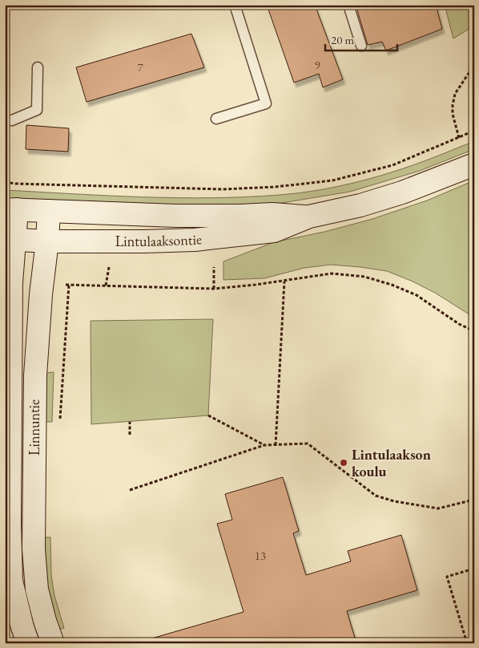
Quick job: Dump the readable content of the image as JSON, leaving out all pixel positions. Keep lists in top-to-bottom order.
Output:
{
  "streets": {
    "street": ["Lintulaaksontie", "Linnuntie"]
  },
  "crossings": [
    ["Lintulaaksontie", "Linnuntie"]
  ],
  "places": ["Lintulaakson koulu"],
  "house_numbers": ["9", "7", "13"],
  "scale_bar": "20 m"
}
